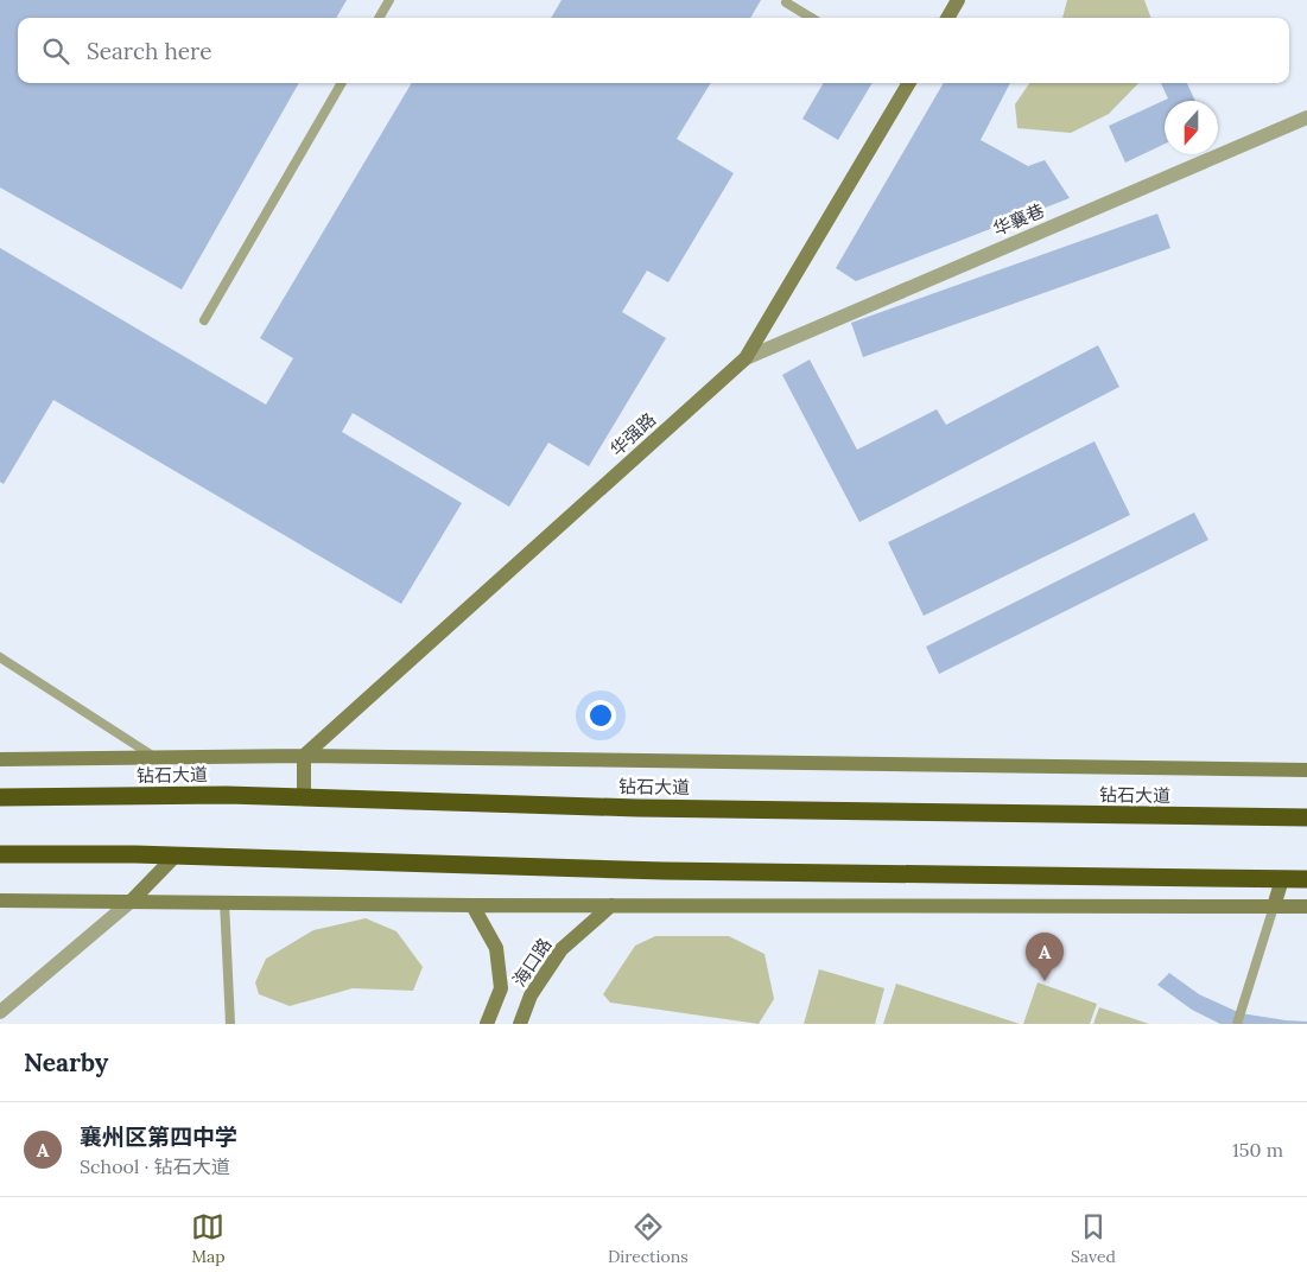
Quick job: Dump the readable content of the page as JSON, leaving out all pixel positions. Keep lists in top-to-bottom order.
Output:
{
  "streets": {
    "highway": ["钻石大道"],
    "street": ["华襄巷", "华强路", "海口路"]
  },
  "crossings": [
    ["华襄巷", "华强路"]
  ],
  "north": "bottom",
  "page": {
    "search": "Search here",
    "pins": "A",
    "heading": "Nearby",
    "list": [
      {
        "mark": "A",
        "name": "襄州区第四中学",
        "note": "School · 钻石大道",
        "value": "150 m"
      }
    ],
    "nav": ["Map", "Directions", "Saved"]
  }
}
